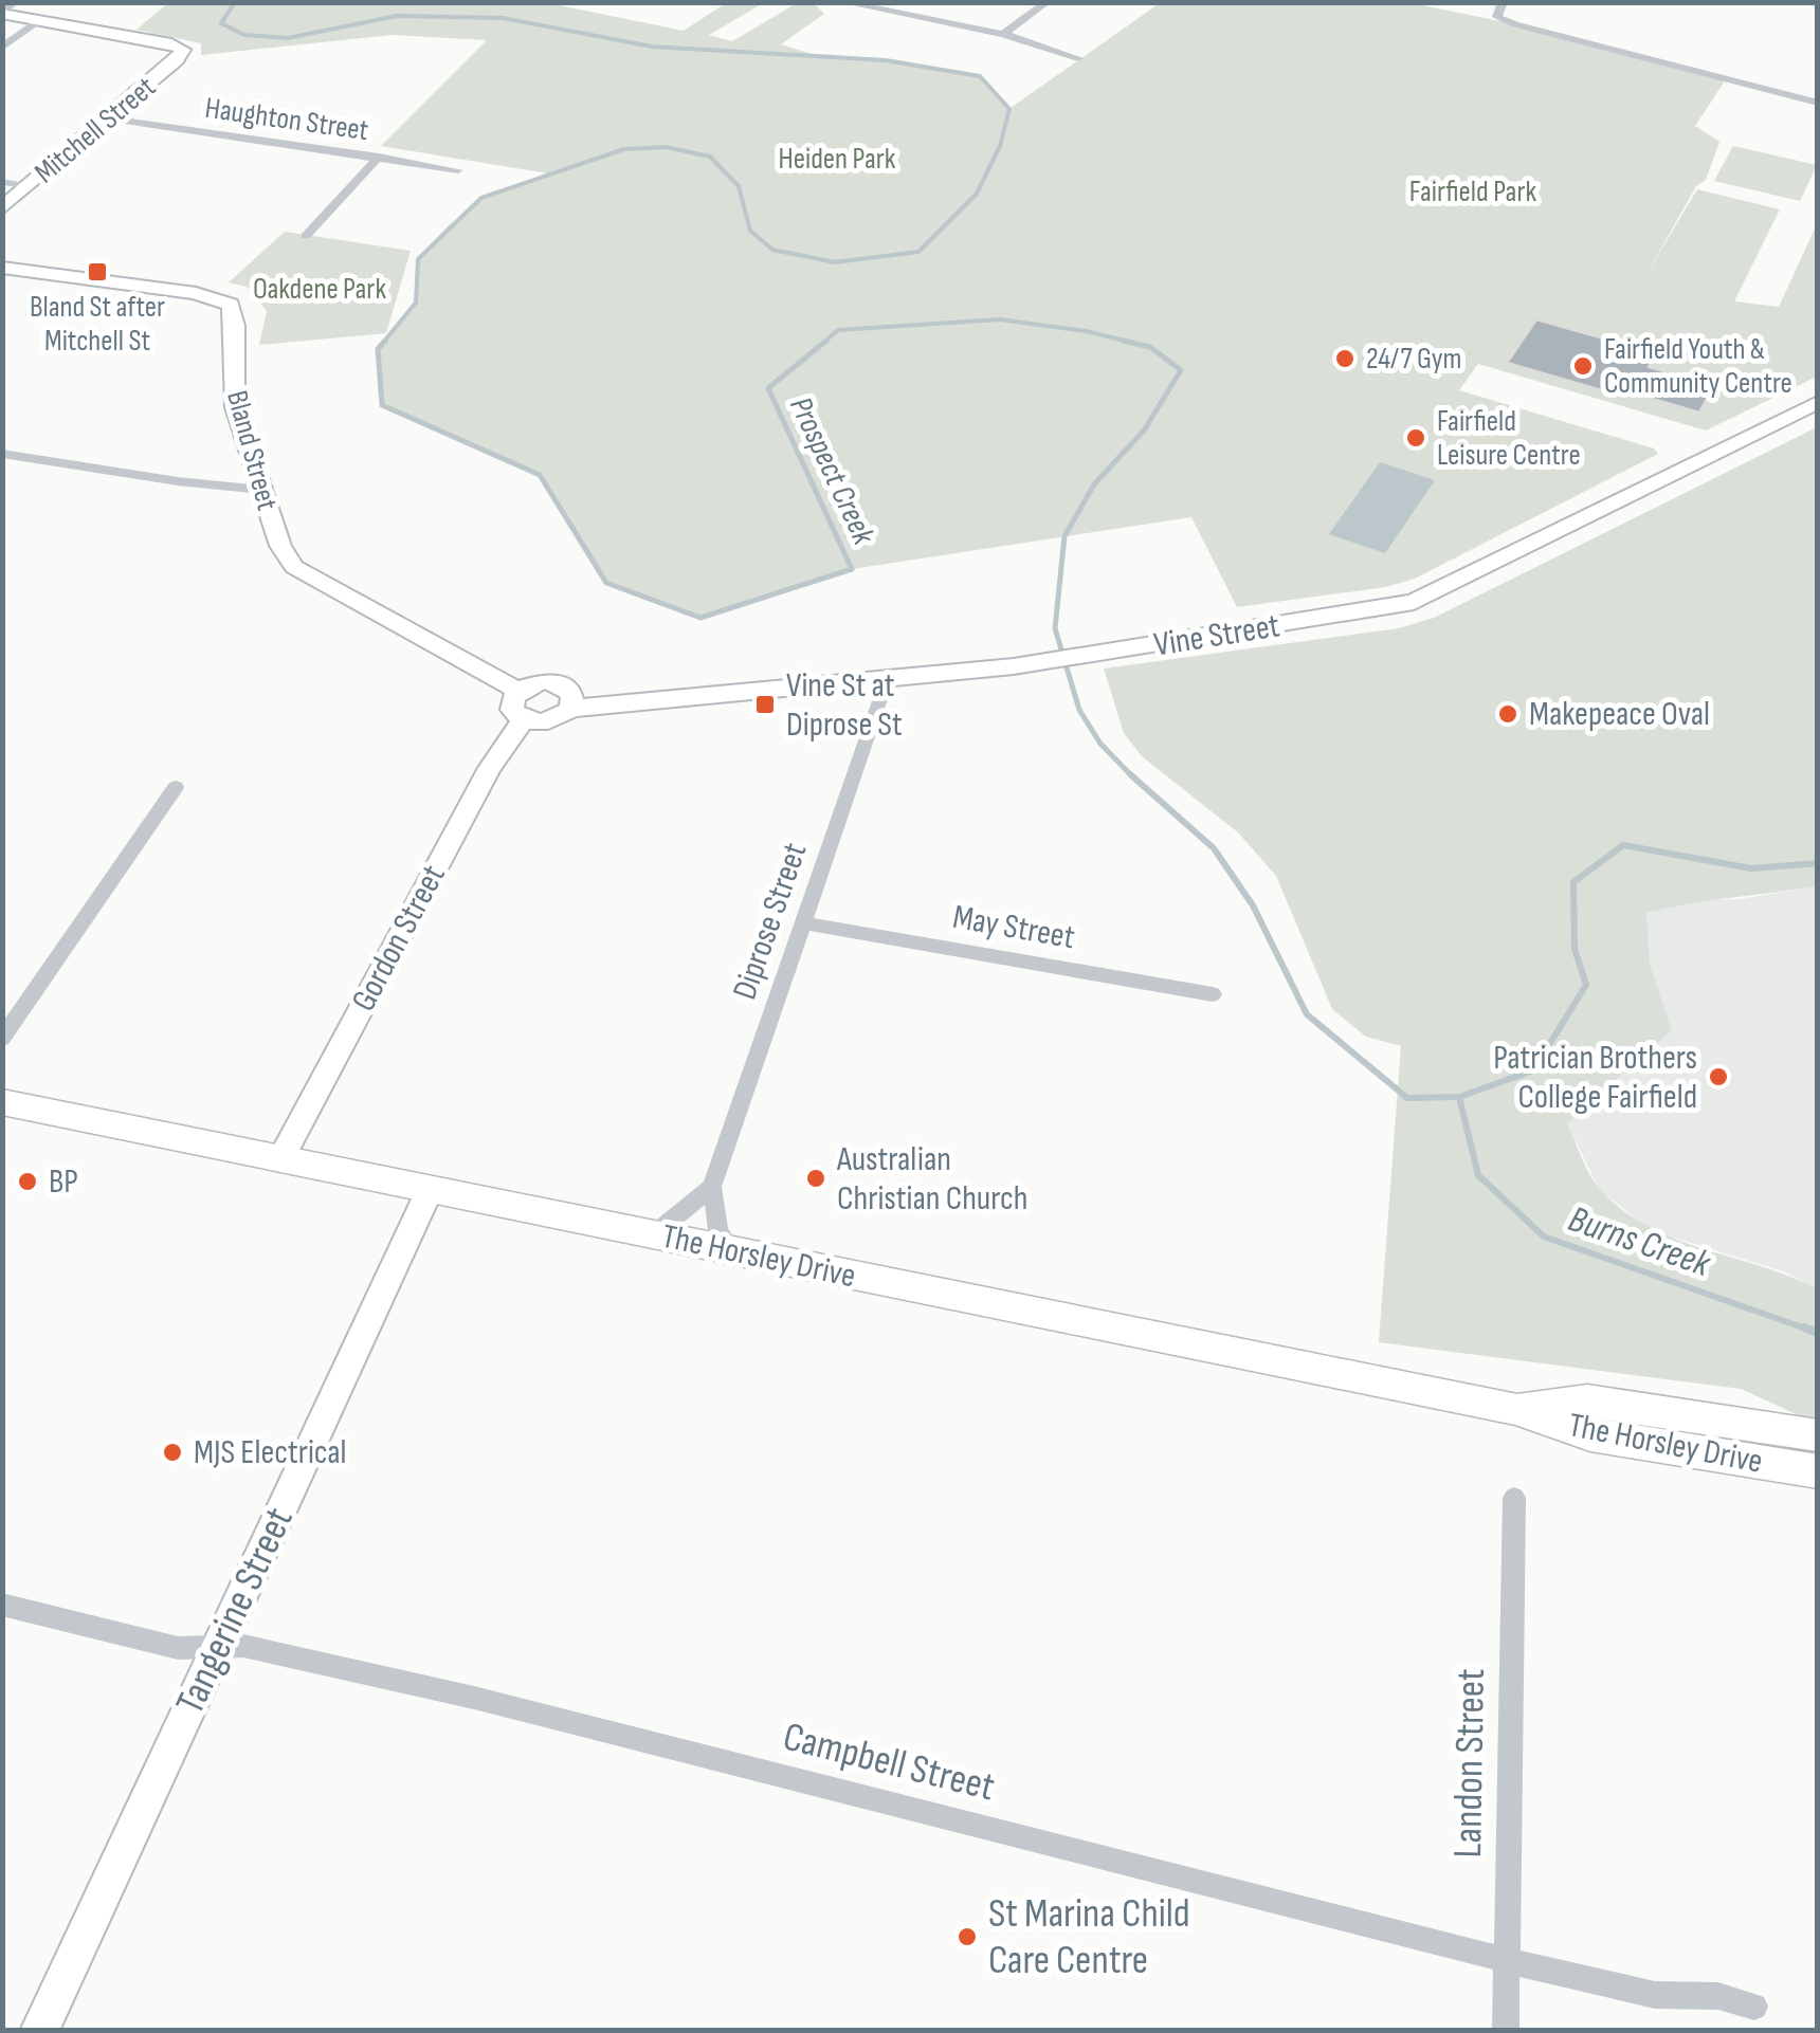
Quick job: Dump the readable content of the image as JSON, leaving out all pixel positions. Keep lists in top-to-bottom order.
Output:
{
  "streets": {
    "main road": ["The Horsley Drive"],
    "street": [
      "Haughton Street",
      "Mitchell Street",
      "Bland Street",
      "Vine Street",
      "Diprose Street",
      "May Street",
      "Gordon Street",
      "Tangerine Street",
      "Campbell Street",
      "Landon Street"
    ]
  },
  "crossings": [
    ["Haughton Street", "Mitchell Street"],
    ["Bland Street", "Vine Street"],
    ["Bland Street", "Gordon Street"],
    ["Vine Street", "Diprose Street"],
    ["Vine Street", "Gordon Street"],
    ["Diprose Street", "May Street"],
    ["Gordon Street", "The Horsley Drive"],
    ["The Horsley Drive", "Tangerine Street"],
    ["Tangerine Street", "Campbell Street"],
    ["Campbell Street", "Landon Street"]
  ],
  "water": ["Prospect Creek", "Burns Creek"],
  "parks": ["Heiden Park", "Fairfield Park", "Oakdene Park"],
  "places": {
    "transit": ["Bland St after Mitchell St", "Vine St at Diprose St"],
    "other": [
      "24/7 Gym",
      "Fairfield Youth & Community Centre",
      "Fairfield Leisure Centre",
      "Makepeace Oval",
      "Patrician Brothers College Fairfield",
      "Australian Christian Church",
      "BP",
      "MJS Electrical",
      "St Marina Child Care Centre"
    ]
  }
}
